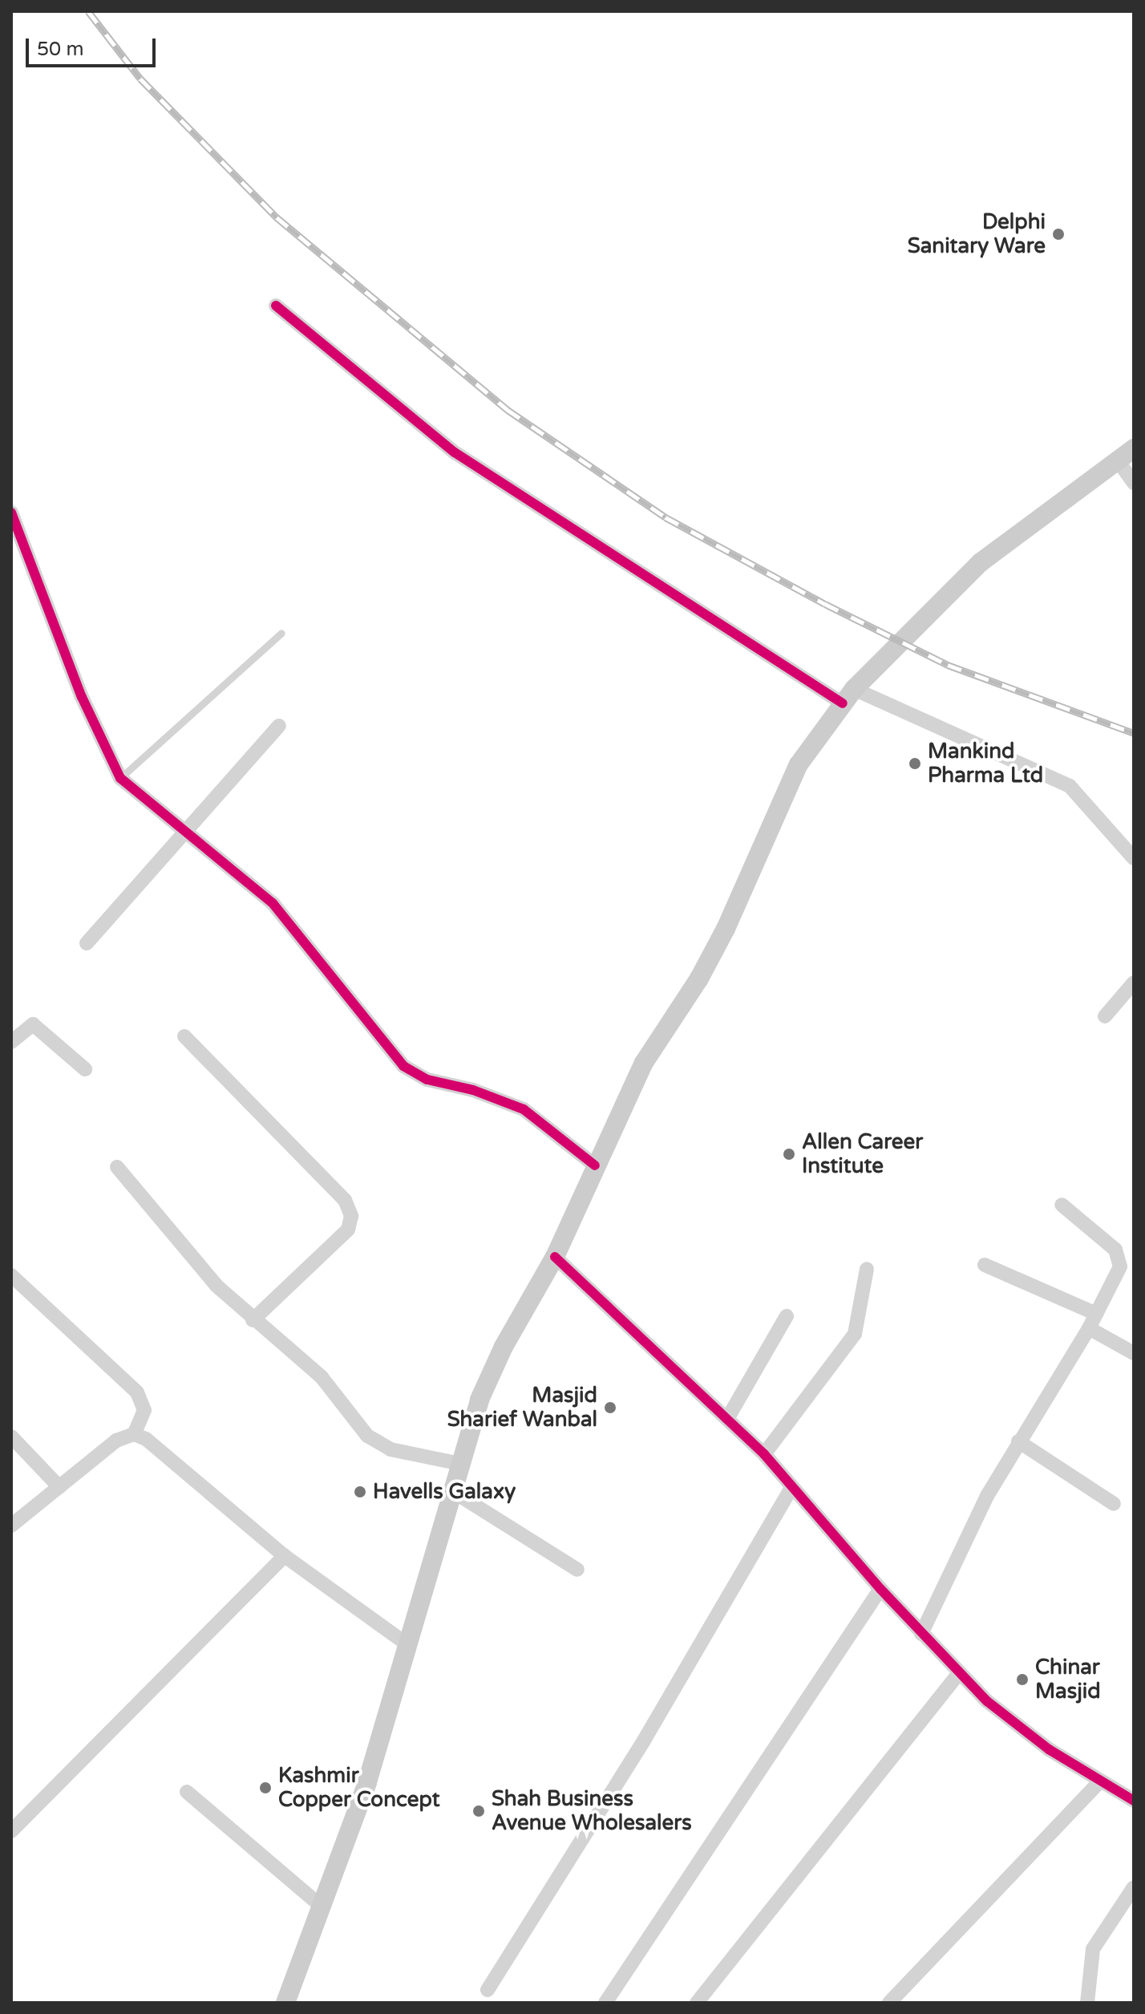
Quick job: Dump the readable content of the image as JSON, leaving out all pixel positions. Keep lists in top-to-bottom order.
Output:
{
  "places": [
    "Delphi Sanitary Ware",
    "Mankind Pharma Ltd",
    "Allen Career Institute",
    "Masjid Sharief Wanbal",
    "Havells Galaxy",
    "Chinar Masjid",
    "Kashmir Copper Concept",
    "Shah Business Avenue Wholesalers"
  ],
  "scale_bar": "50 m"
}
